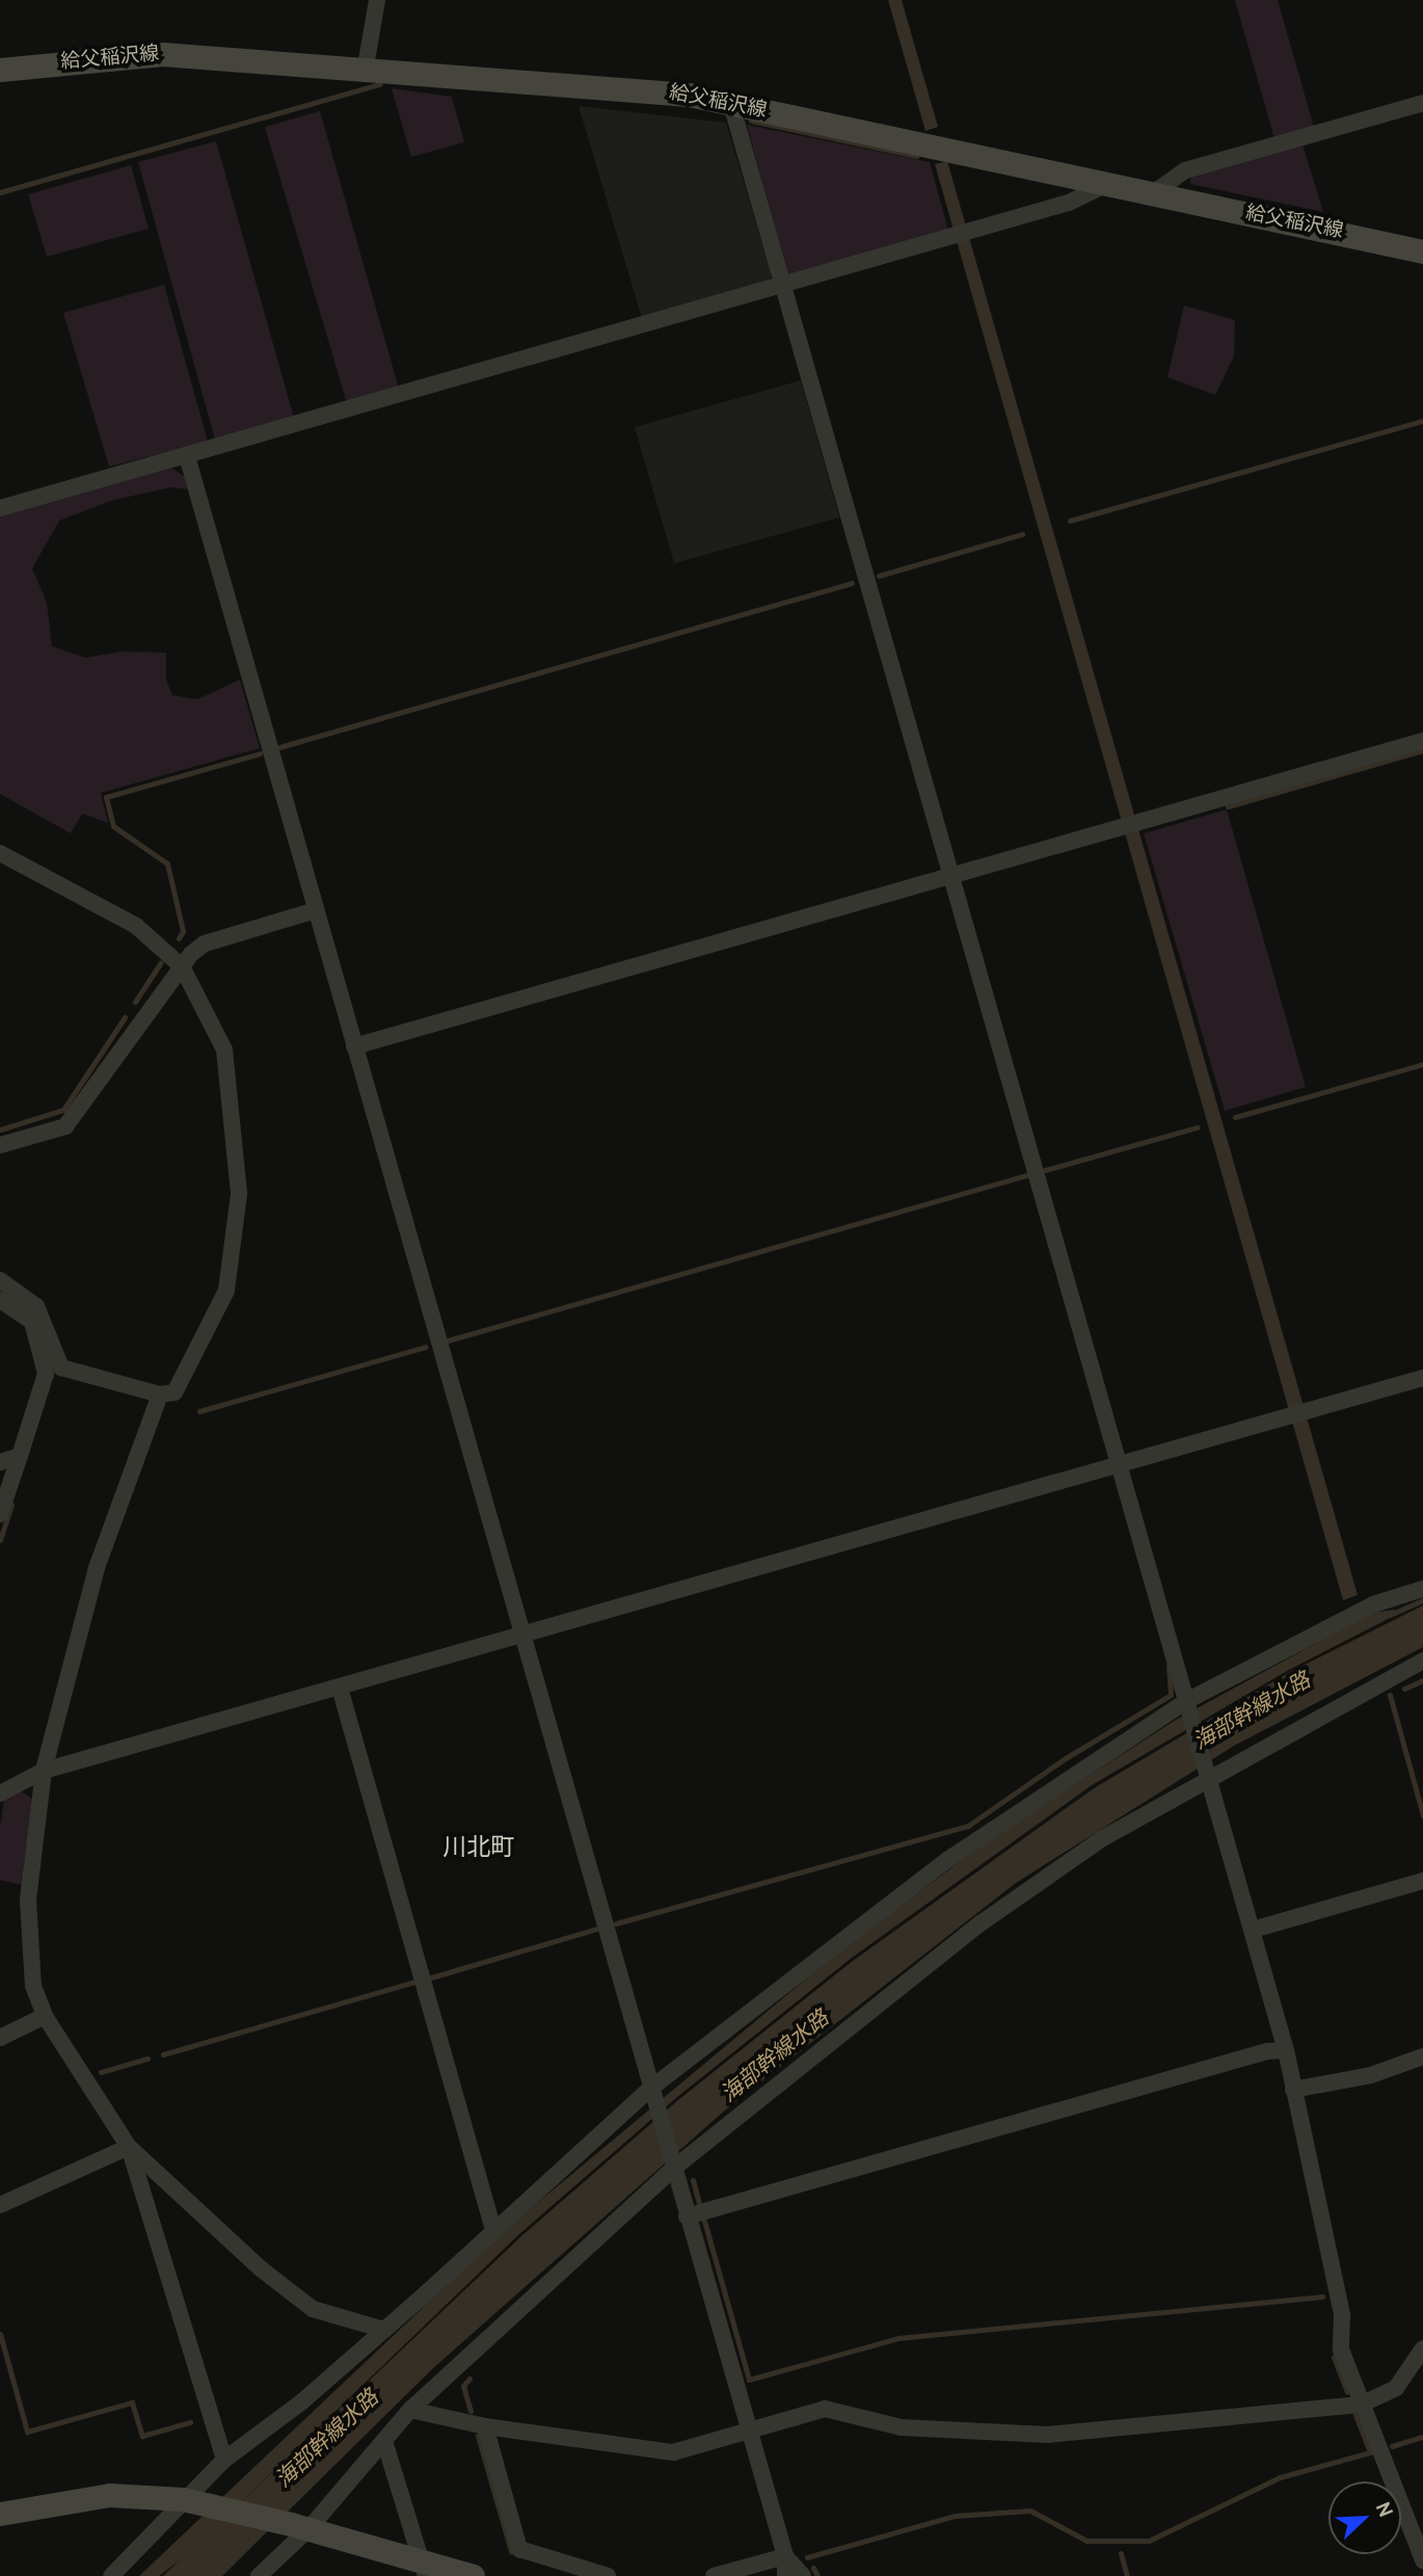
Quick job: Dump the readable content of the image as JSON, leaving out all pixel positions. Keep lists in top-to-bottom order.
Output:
{
  "streets": {
    "main road": ["給父稲沢線"]
  },
  "districts": ["川北町"],
  "water": ["海部幹線水路"],
  "north": "top right"
}
